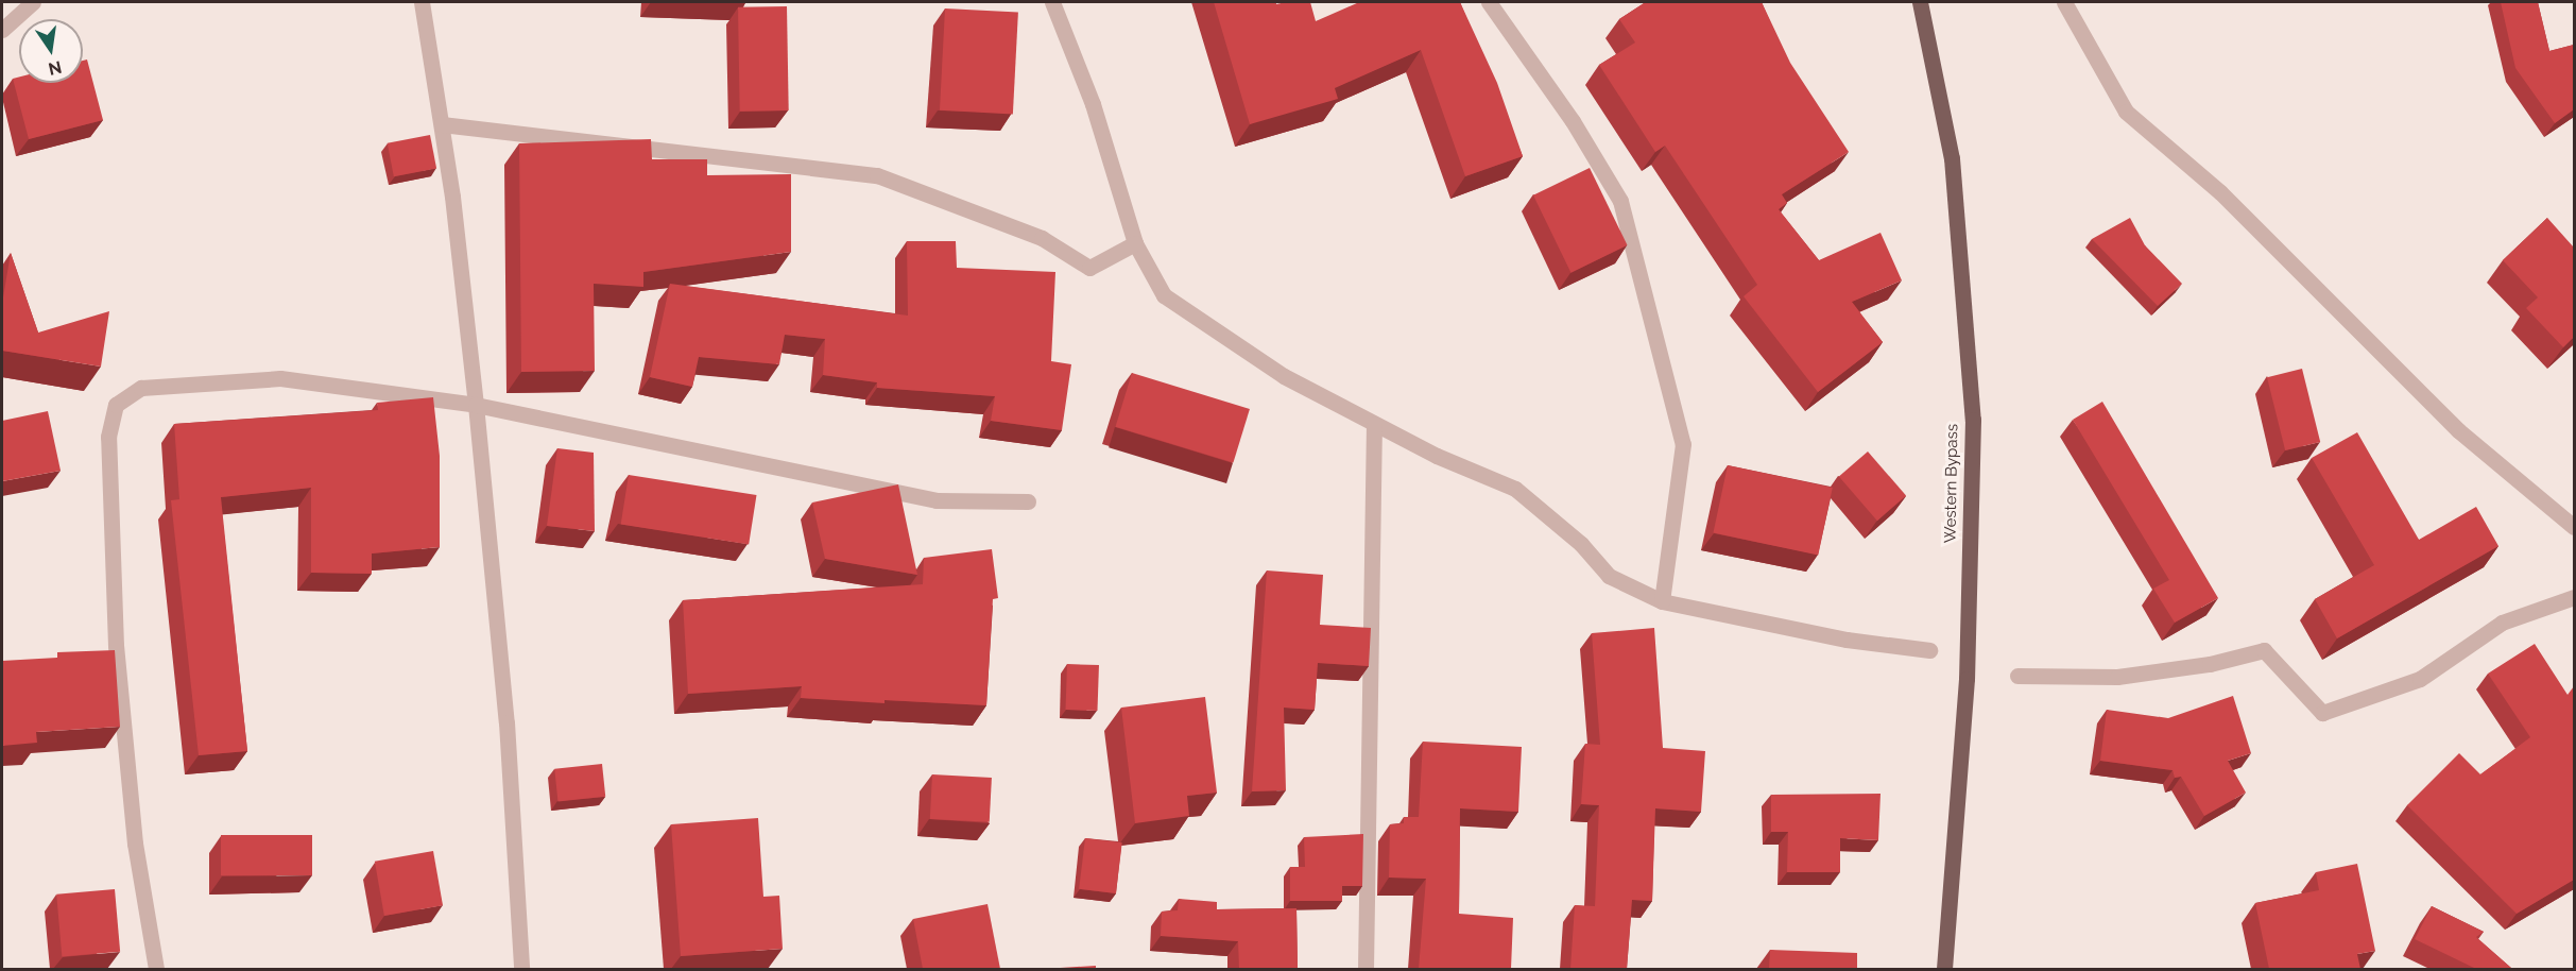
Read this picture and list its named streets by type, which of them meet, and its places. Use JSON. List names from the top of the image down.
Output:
{
  "streets": {
    "main road": ["Western Bypass"]
  },
  "north": "bottom"
}
